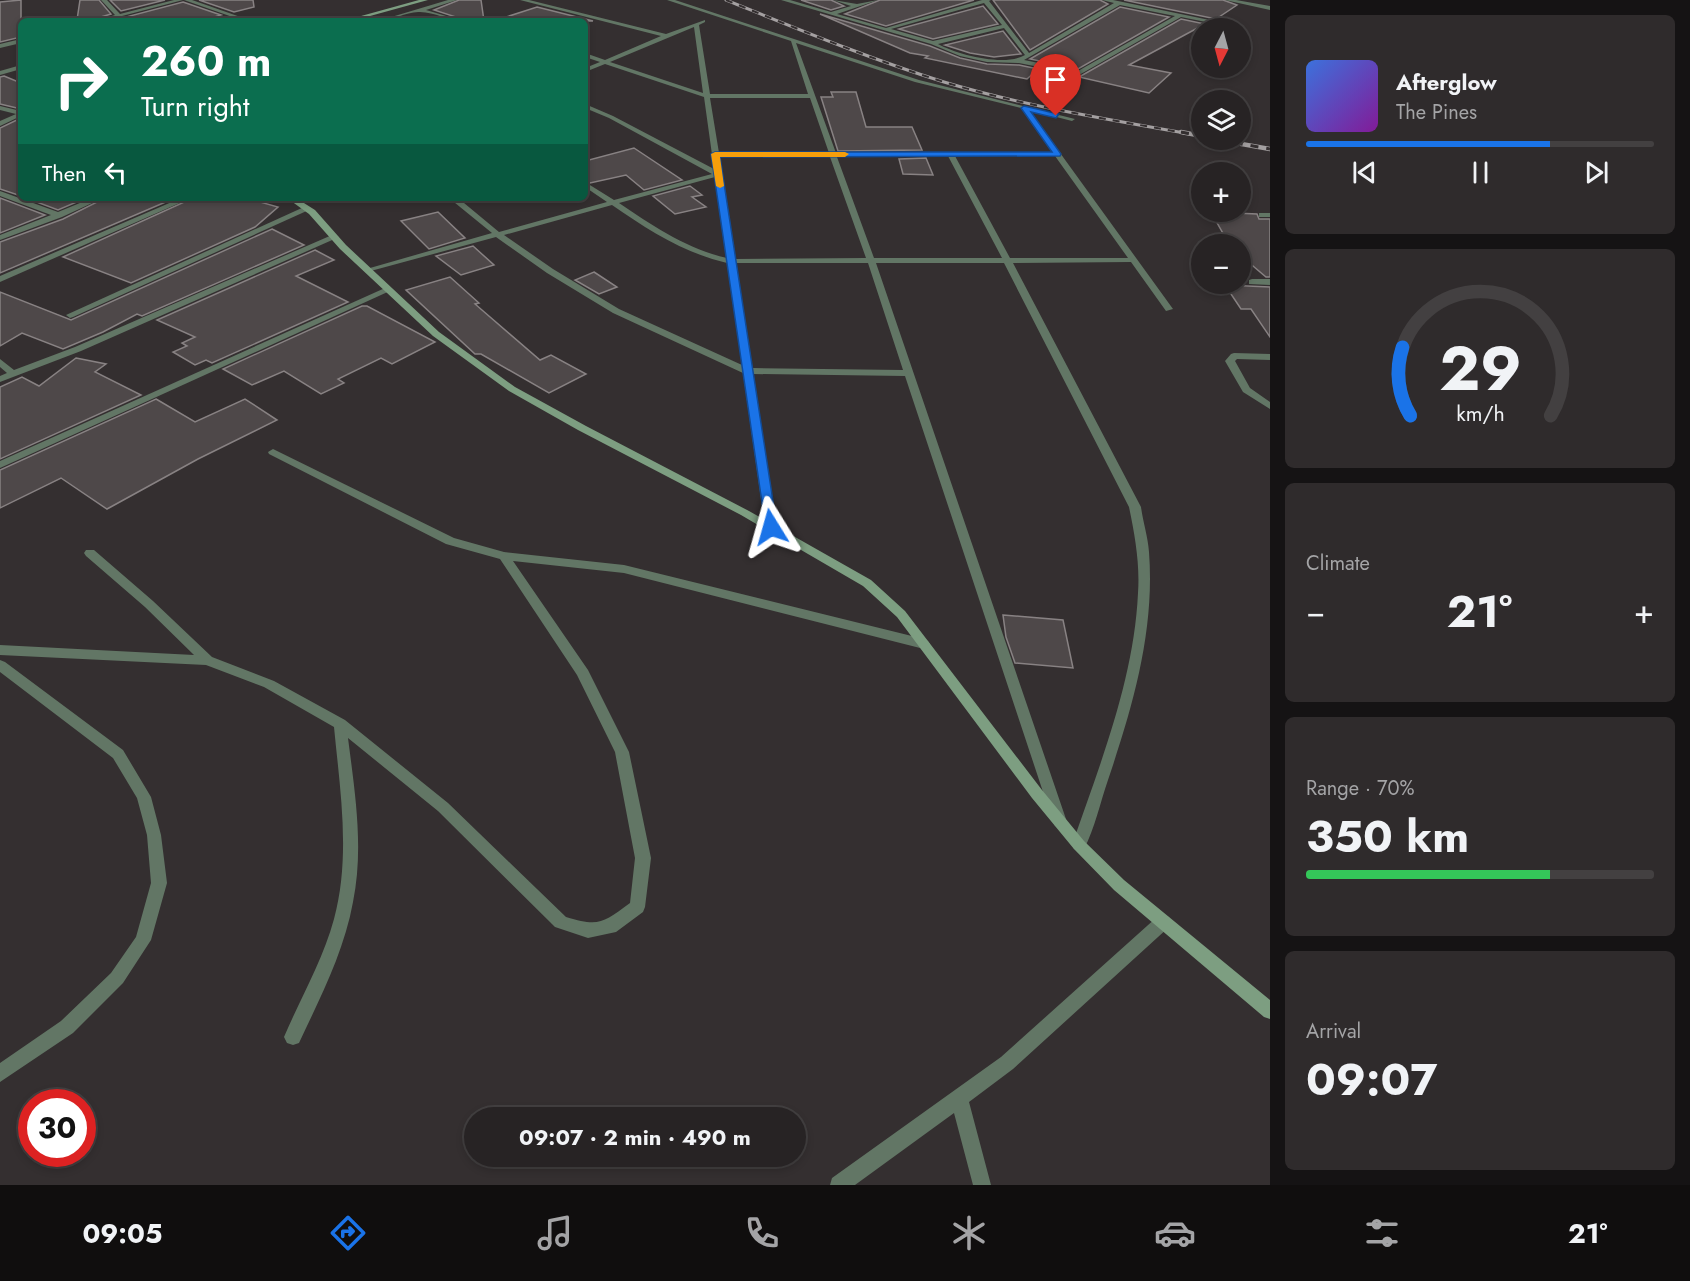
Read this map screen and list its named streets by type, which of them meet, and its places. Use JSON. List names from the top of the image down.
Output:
{
  "north": "bottom",
  "page": {
    "map_buttons": ["+", "−"],
    "turn": ["260 m", "Turn right"],
    "song": ["Afterglow", "The Pines"],
    "then": "Then",
    "tile": [
      "Climate",
      ["Range · 70%", "350 km"],
      ["Arrival", "09:07"]
    ],
    "heat": ["−", "21°", "+"],
    "limit": "30",
    "trip": "09:07 · 2 min · 490 m",
    "tabs": ["09:05", "21°"],
    "gauge": ["29", "km/h"]
  }
}
